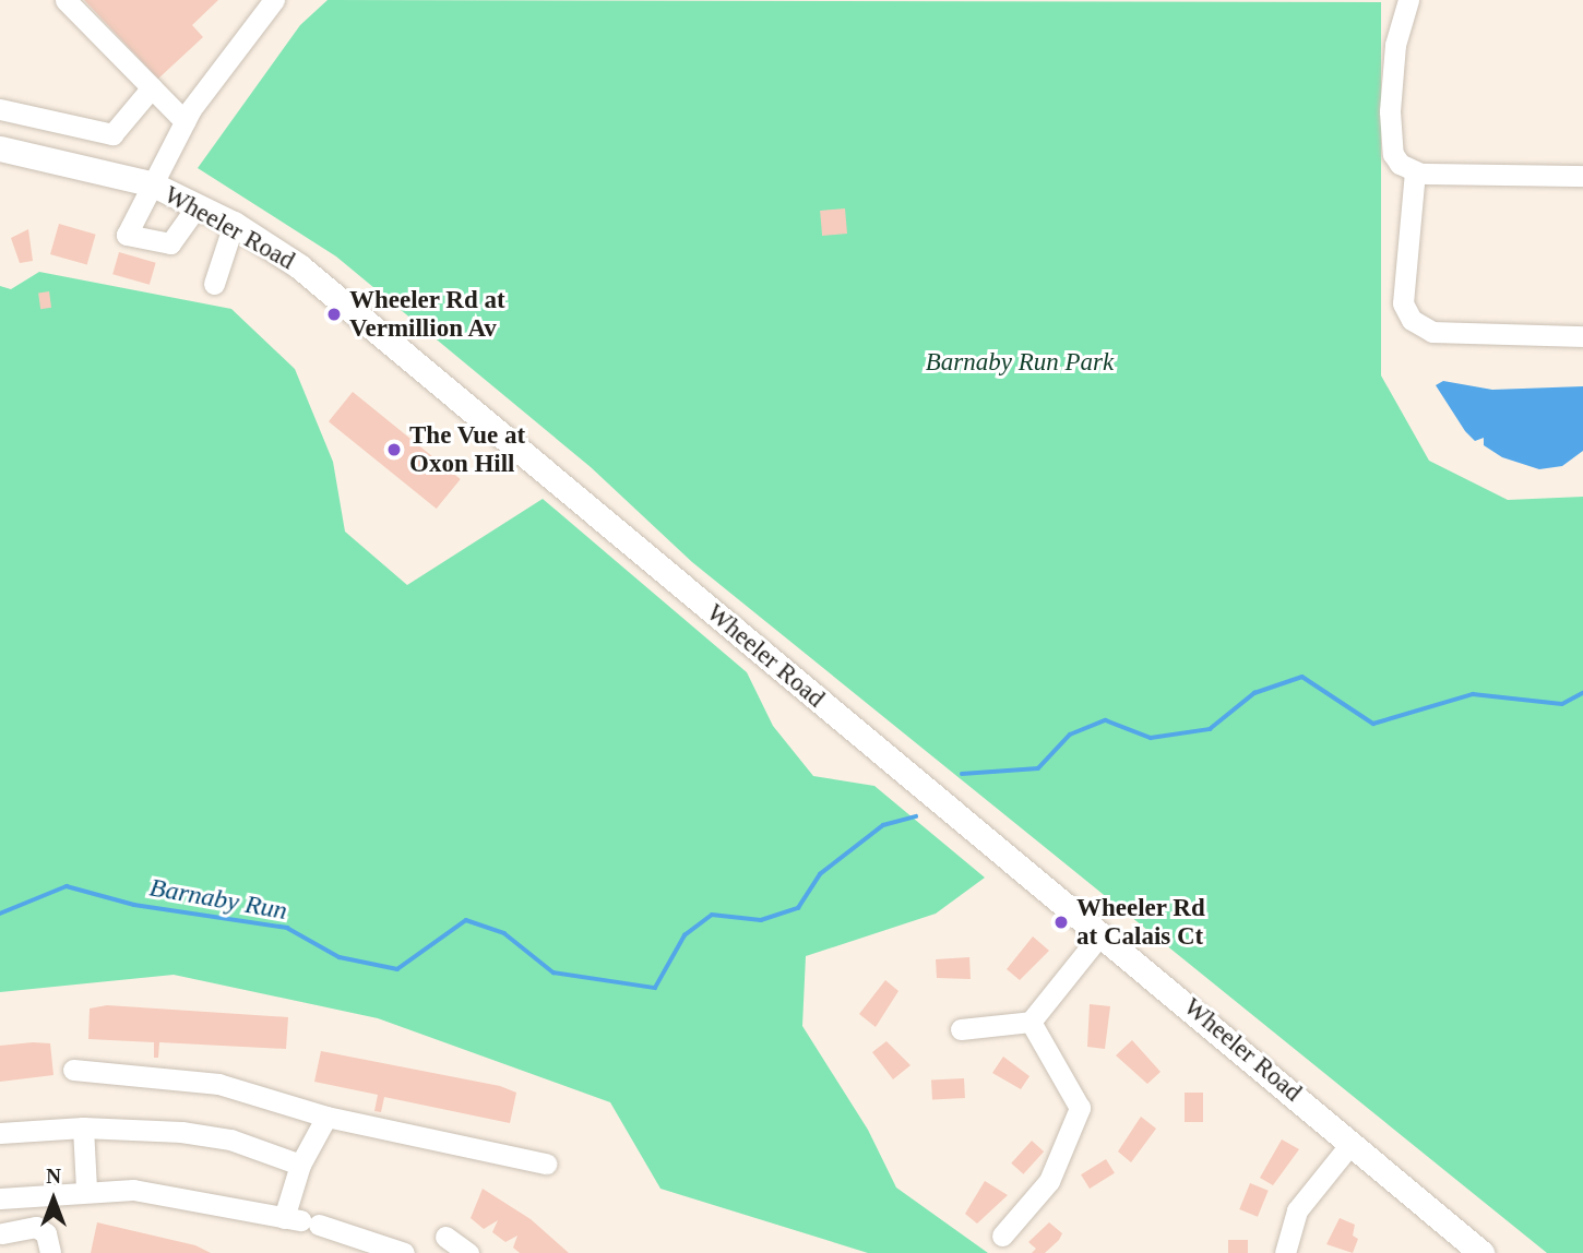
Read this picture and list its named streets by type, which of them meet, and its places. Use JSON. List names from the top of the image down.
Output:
{
  "streets": {
    "main road": ["Wheeler Road"]
  },
  "water": ["Barnaby Run"],
  "parks": ["Barnaby Run Park"],
  "places": ["Wheeler Rd at Vermillion Av", "The Vue at Oxon Hill", "Wheeler Rd at Calais Ct"],
  "north": "top"
}
